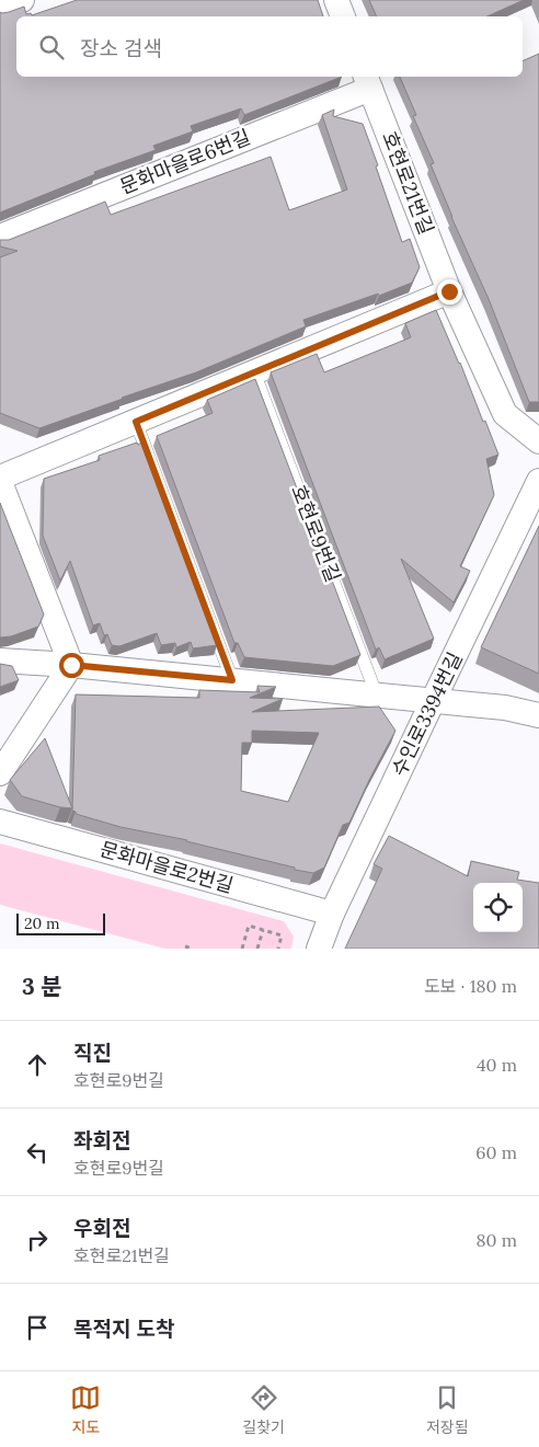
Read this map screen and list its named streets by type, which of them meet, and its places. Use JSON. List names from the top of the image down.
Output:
{
  "streets": {
    "street": [
      "문화마을로6번길",
      "호현로21번길",
      "수인로3394번길",
      "문화마을로2번길"
    ],
    "lane": ["호현로9번길"]
  },
  "crossings": [
    ["문화마을로6번길", "호현로21번길"],
    ["수인로3394번길", "문화마을로2번길"]
  ],
  "scale_bar": "20 m",
  "page": {
    "search": "장소 검색",
    "scale": "20 m",
    "heading": ["3 분", "도보 · 180 m"],
    "list": [
      ["직진", "호현로9번길", "40 m"],
      ["좌회전", "호현로9번길", "60 m"],
      ["우회전", "호현로21번길", "80 m"],
      "목적지 도착"
    ],
    "nav": ["지도", "길찾기", "저장됨"]
  }
}
